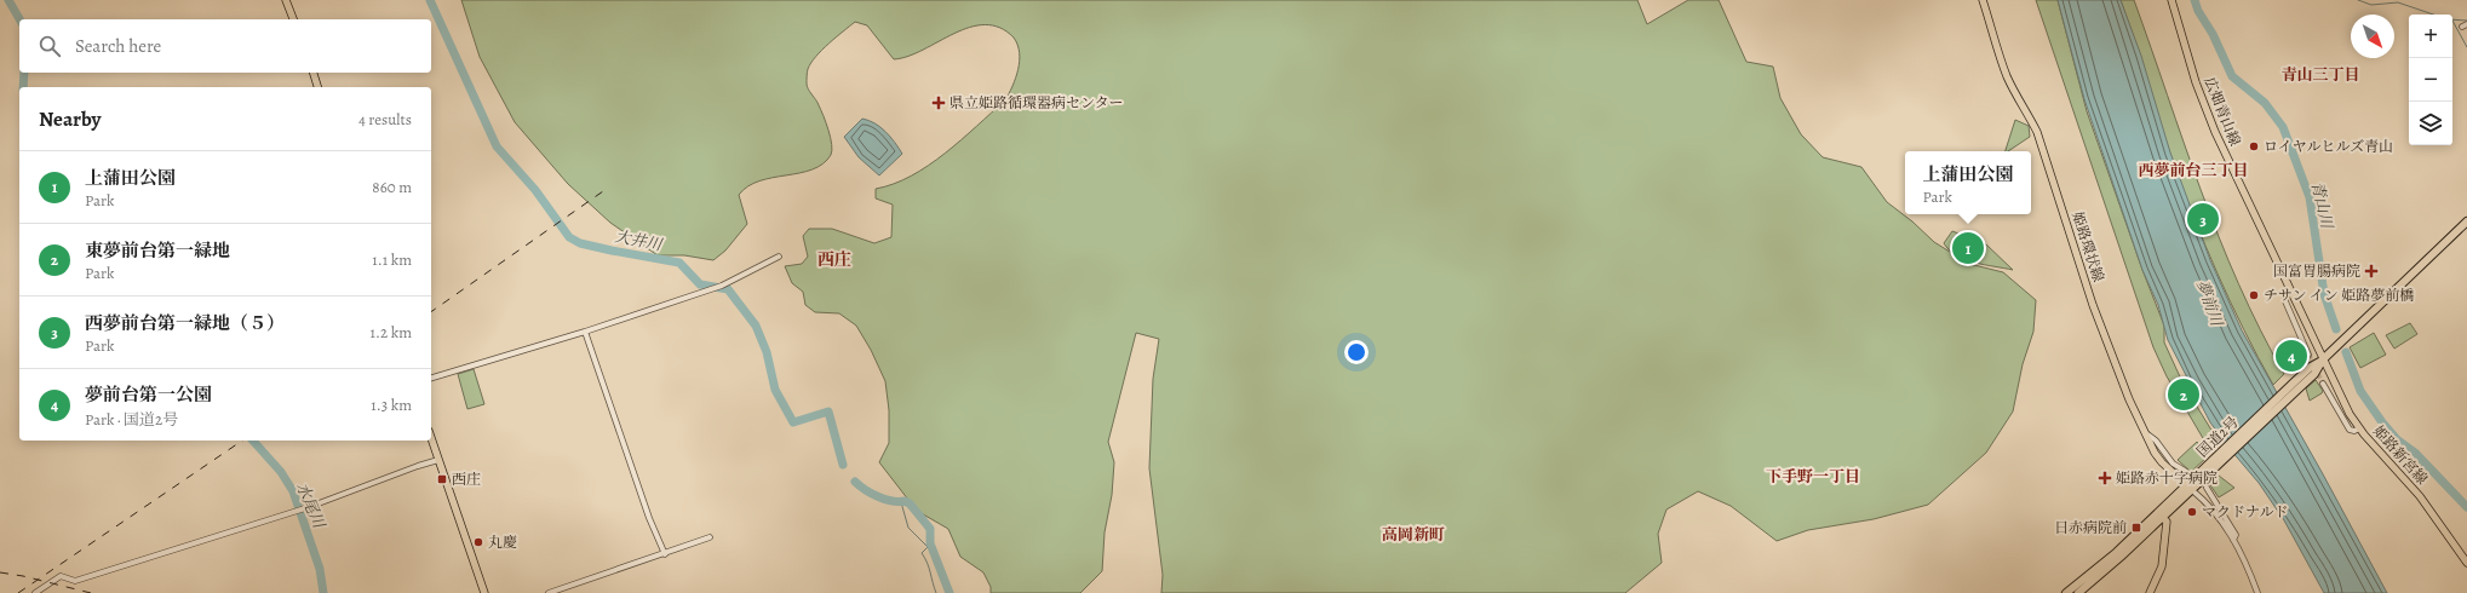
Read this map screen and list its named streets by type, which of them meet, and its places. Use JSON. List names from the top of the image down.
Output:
{
  "streets": {
    "highway": ["国道2号"],
    "main road": ["広畑青山線", "姫路環状線", "姫路新宮線"]
  },
  "crossings": [
    ["広畑青山線", "国道2号"],
    ["広畑青山線", "姫路新宮線"],
    ["姫路環状線", "国道2号"],
    ["国道2号", "姫路新宮線"]
  ],
  "districts": [
    "青山三丁目",
    "西夢前台三丁目",
    "西庄",
    "下手野一丁目",
    "高岡新町"
  ],
  "water": [
    "青山川",
    "大井川",
    "夢前川",
    "水尾川"
  ],
  "places": {
    "health": ["県立姫路循環器病センター", "国富胃腸病院", "姫路赤十字病院"],
    "other": [
      "ロイヤルヒルズ青山",
      "チサン イン 姫路夢前橋",
      "マクドナルド",
      "丸慶"
    ],
    "transit": ["西庄", "日赤病院前"]
  },
  "north": "bottom right",
  "page": {
    "map_buttons": ["+", "−"],
    "search": "Search here",
    "heading": ["Nearby", "4 results"],
    "list": [
      {
        "mark": "1",
        "name": "上蒲田公園",
        "note": "Park",
        "value": "860 m"
      },
      {
        "mark": "2",
        "name": "東夢前台第一緑地",
        "note": "Park",
        "value": "1.1 km"
      },
      {
        "mark": "3",
        "name": "西夢前台第一緑地（５）",
        "note": "Park",
        "value": "1.2 km"
      },
      {
        "mark": "4",
        "name": "夢前台第一公園",
        "note": "Park · 国道2号",
        "value": "1.3 km"
      }
    ],
    "popup": ["上蒲田公園", "Park"],
    "pins": [
      "3",
      "1",
      "4",
      "2"
    ]
  }
}
